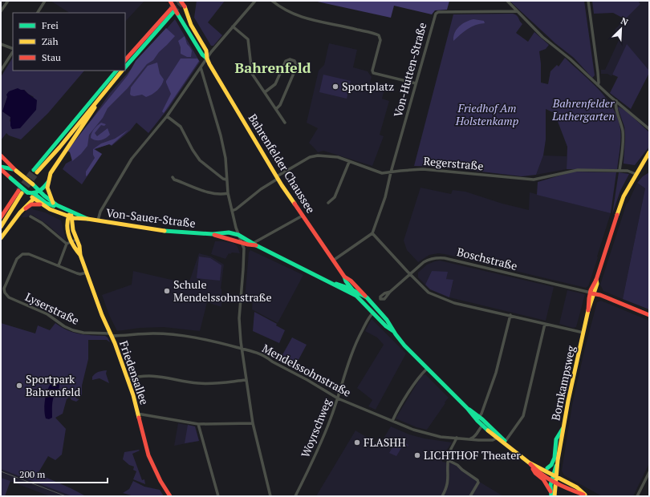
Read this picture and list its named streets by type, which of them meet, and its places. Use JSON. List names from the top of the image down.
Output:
{
  "streets": {
    "main road": [
      "Bahrenfelder Chaussee",
      "Von-Sauer-Straße",
      "Friedensallee",
      "Bornkampsweg"
    ],
    "street": [
      "Von-Hutten-Straße",
      "Regerstraße",
      "Boschstraße",
      "Lyserstraße",
      "Mendelssohnstraße",
      "Woyrschweg"
    ]
  },
  "crossings": [
    ["Von-Hutten-Straße", "Regerstraße"],
    ["Bahrenfelder Chaussee", "Regerstraße"],
    ["Bahrenfelder Chaussee", "Von-Sauer-Straße"],
    ["Bahrenfelder Chaussee", "Mendelssohnstraße"],
    ["Bahrenfelder Chaussee", "Bornkampsweg"],
    ["Bahrenfelder Chaussee", "Woyrschweg"],
    ["Regerstraße", "Bornkampsweg"],
    ["Von-Sauer-Straße", "Friedensallee"],
    ["Boschstraße", "Bornkampsweg"],
    ["Lyserstraße", "Mendelssohnstraße"],
    ["Lyserstraße", "Friedensallee"],
    ["Mendelssohnstraße", "Friedensallee"],
    ["Mendelssohnstraße", "Woyrschweg"]
  ],
  "districts": ["Bahrenfeld"],
  "parks": ["Bahrenfelder Luthergarten", "Friedhof Am Holstenkamp"],
  "places": [
    "Sportplatz",
    "Schule Mendelssohnstraße",
    "Sportpark Bahrenfeld",
    "FLASHH",
    "LICHTHOF Theater"
  ],
  "legend": ["Frei", "Zäh", "Stau"],
  "scale_bar": "200 m",
  "north": "top right"
}
